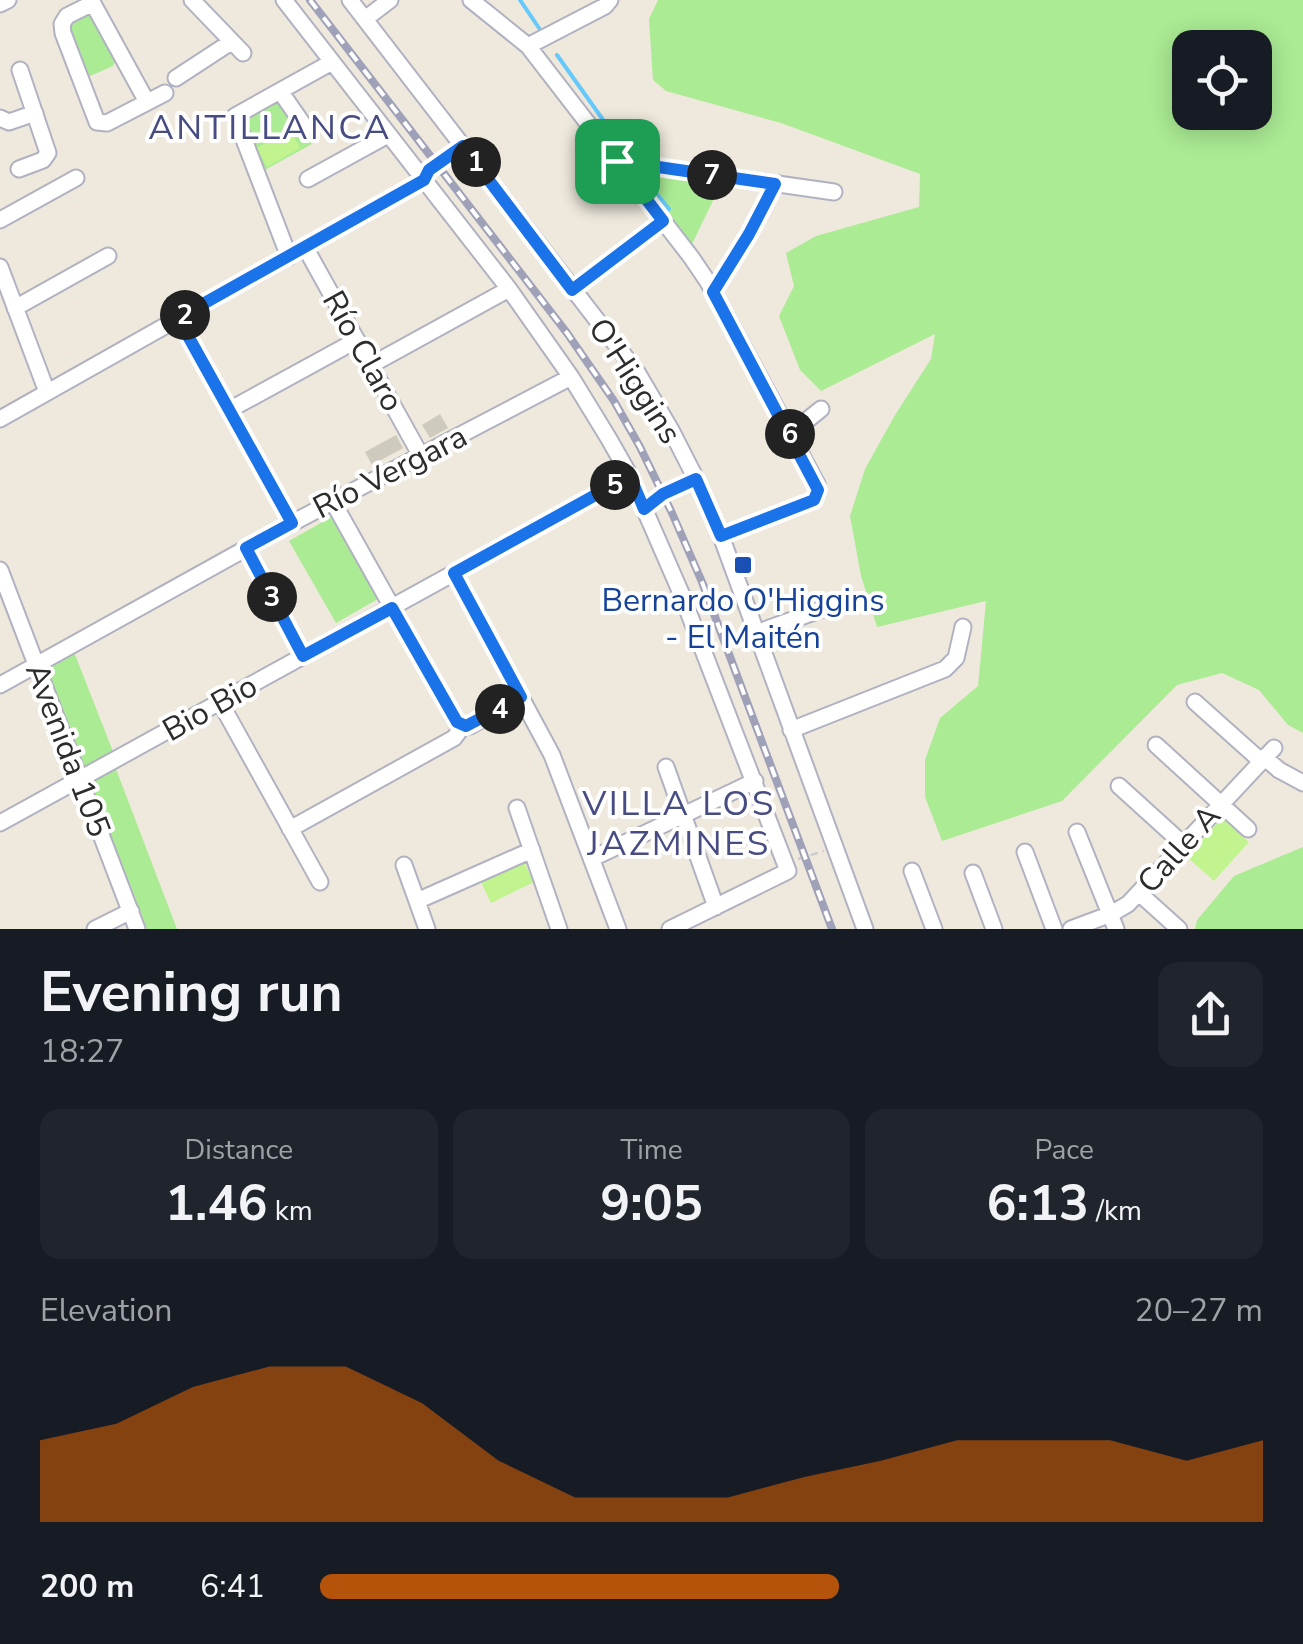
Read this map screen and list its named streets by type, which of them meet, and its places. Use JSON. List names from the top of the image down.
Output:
{
  "streets": {
    "street": [
      "Río Claro",
      "O'Higgins",
      "Río Vergara",
      "Bio Bio",
      "Avenida 105",
      "Calle A"
    ]
  },
  "crossings": [
    ["Río Claro", "Río Vergara"],
    ["Río Vergara", "Avenida 105"],
    ["Bio Bio", "Avenida 105"]
  ],
  "districts": ["ANTILLANCA", "VILLA LOS JAZMINES"],
  "places": {
    "transit": ["Bernardo O'Higgins - El Maitén"]
  },
  "page": {
    "pins": [
      "1",
      "7",
      "2",
      "6",
      "5",
      "3",
      "4"
    ],
    "heading": ["Evening run", "18:27"],
    "stats": [
      ["Distance", "1.46 km"],
      ["Time", "9:05"],
      ["Pace", "6:13 /km"]
    ],
    "chart": ["Elevation", "20–27 m"],
    "list": [
      {
        "name": "200 m",
        "note": "6:41"
      }
    ]
  }
}
